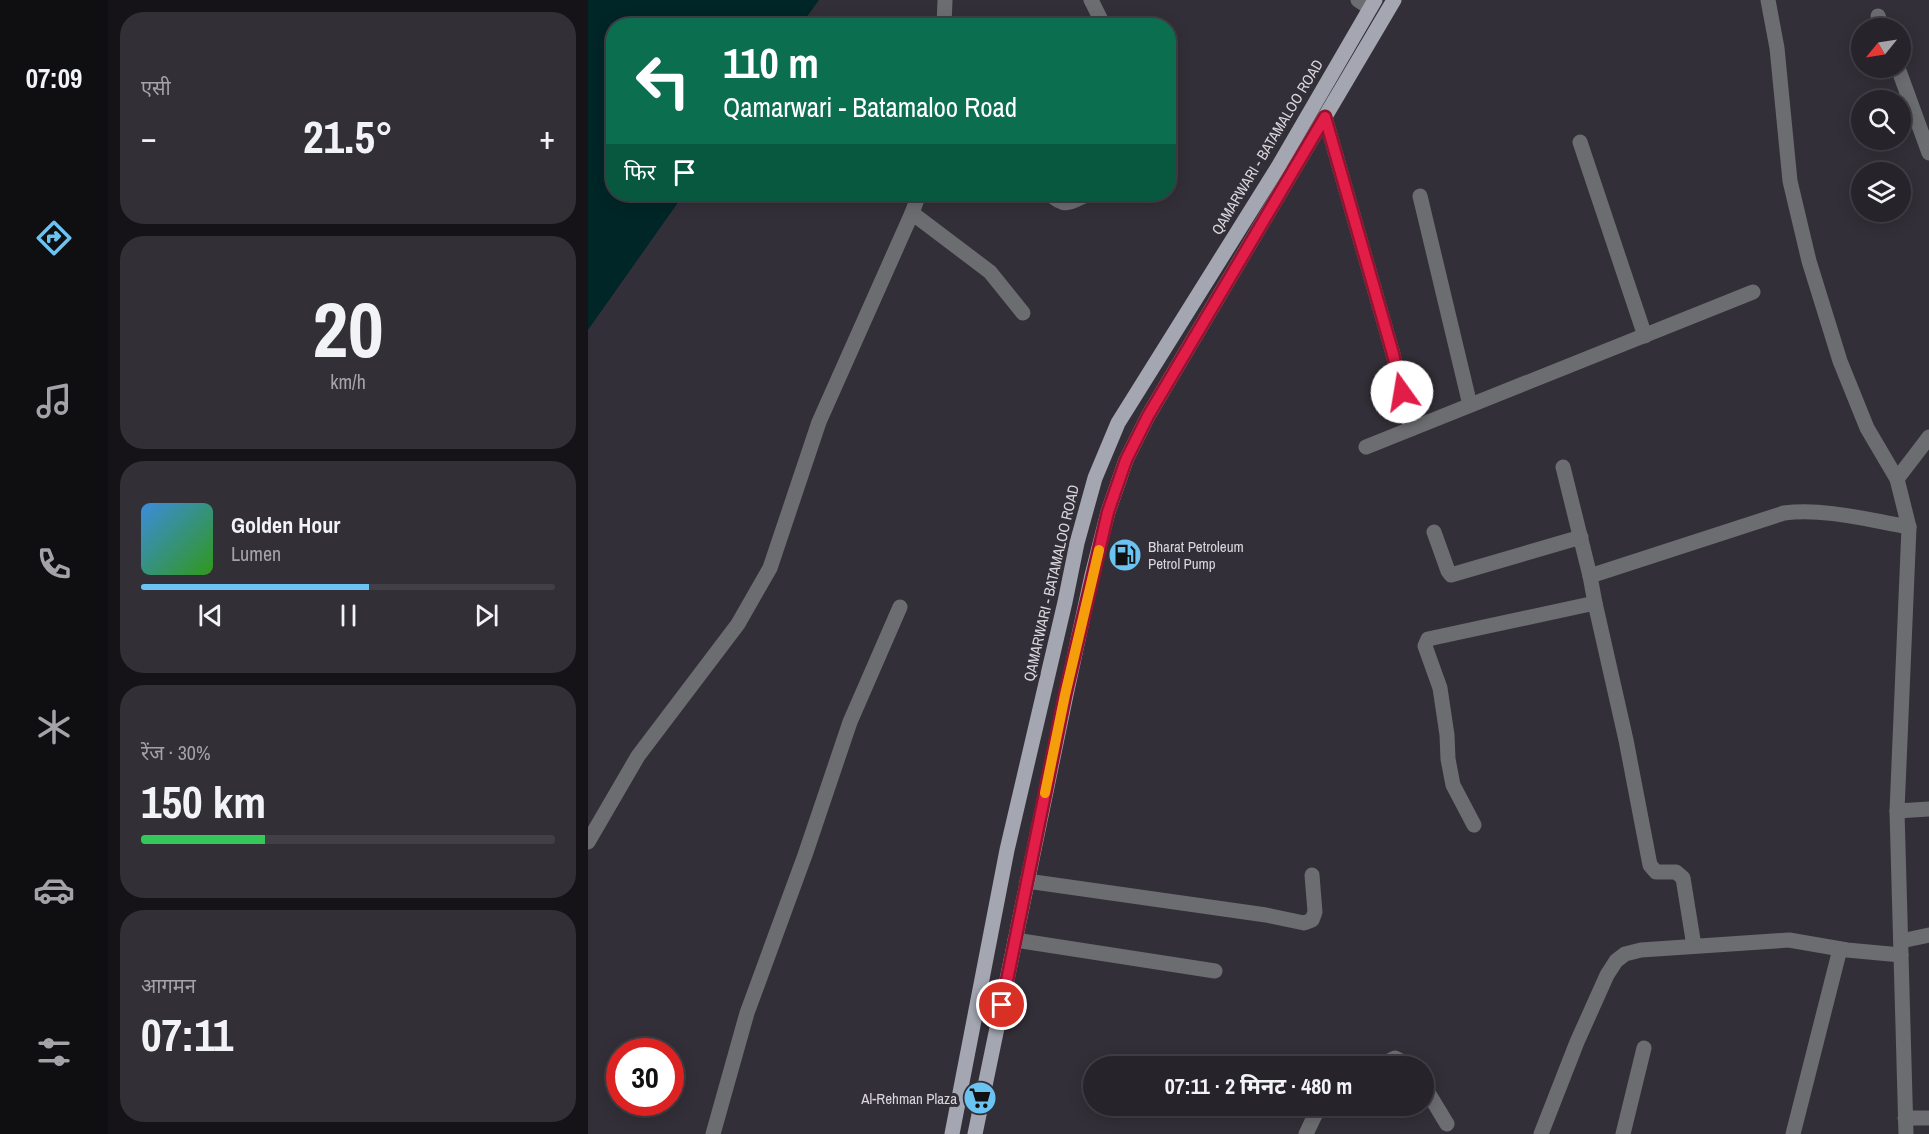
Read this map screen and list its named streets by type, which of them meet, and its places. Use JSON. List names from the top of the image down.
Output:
{
  "streets": {
    "main road": ["QAMARWARI - BATAMALOO ROAD"]
  },
  "places": {
    "fuel station": ["Bharat Petroleum Petrol Pump"],
    "supermarket": ["Al-Rehman Plaza"]
  },
  "north": "bottom left",
  "page": {
    "tabs": "07:09",
    "tile": [
      "एसी",
      ["20", "km/h"],
      ["रेंज · 30%", "150 km"],
      ["आगमन", "07:11"]
    ],
    "turn": ["110 m", "Qamarwari - Batamaloo Road"],
    "heat": ["−", "21.5°", "+"],
    "then": "फिर",
    "song": ["Golden Hour", "Lumen"],
    "limit": "30",
    "trip": "07:11 · 2 मिनट · 480 m"
  }
}
